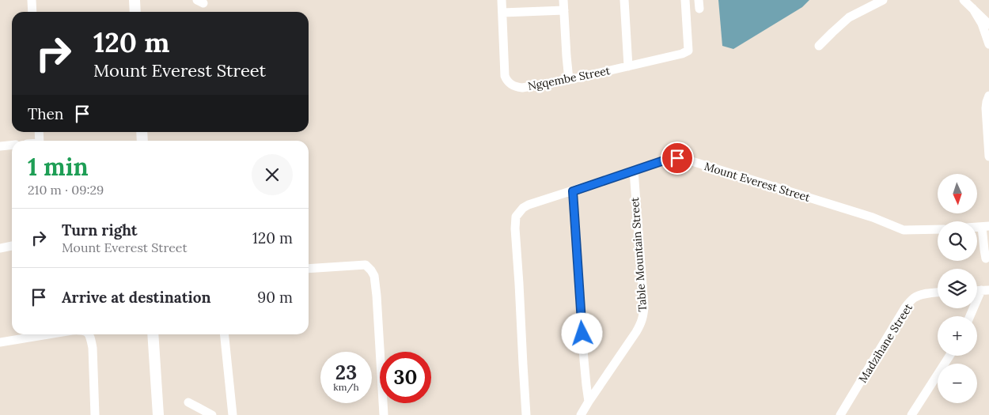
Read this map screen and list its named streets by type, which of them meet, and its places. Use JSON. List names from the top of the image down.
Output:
{
  "streets": {
    "street": [
      "Ngqembe Street",
      "Mount Everest Street",
      "Table Mountain Street",
      "Madzihane Street"
    ]
  },
  "crossings": [
    ["Mount Everest Street", "Table Mountain Street"]
  ],
  "north": "bottom",
  "page": {
    "turn": ["120 m", "Mount Everest Street"],
    "then": "Then",
    "heading": ["1 min", "210 m · 09:29"],
    "map_buttons": ["+", "−"],
    "list": [
      {
        "name": "Turn right",
        "note": "Mount Everest Street",
        "value": "120 m"
      },
      {
        "name": "Arrive at destination",
        "value": "90 m"
      }
    ],
    "speed": "23 km/h",
    "limit": "30"
  }
}
